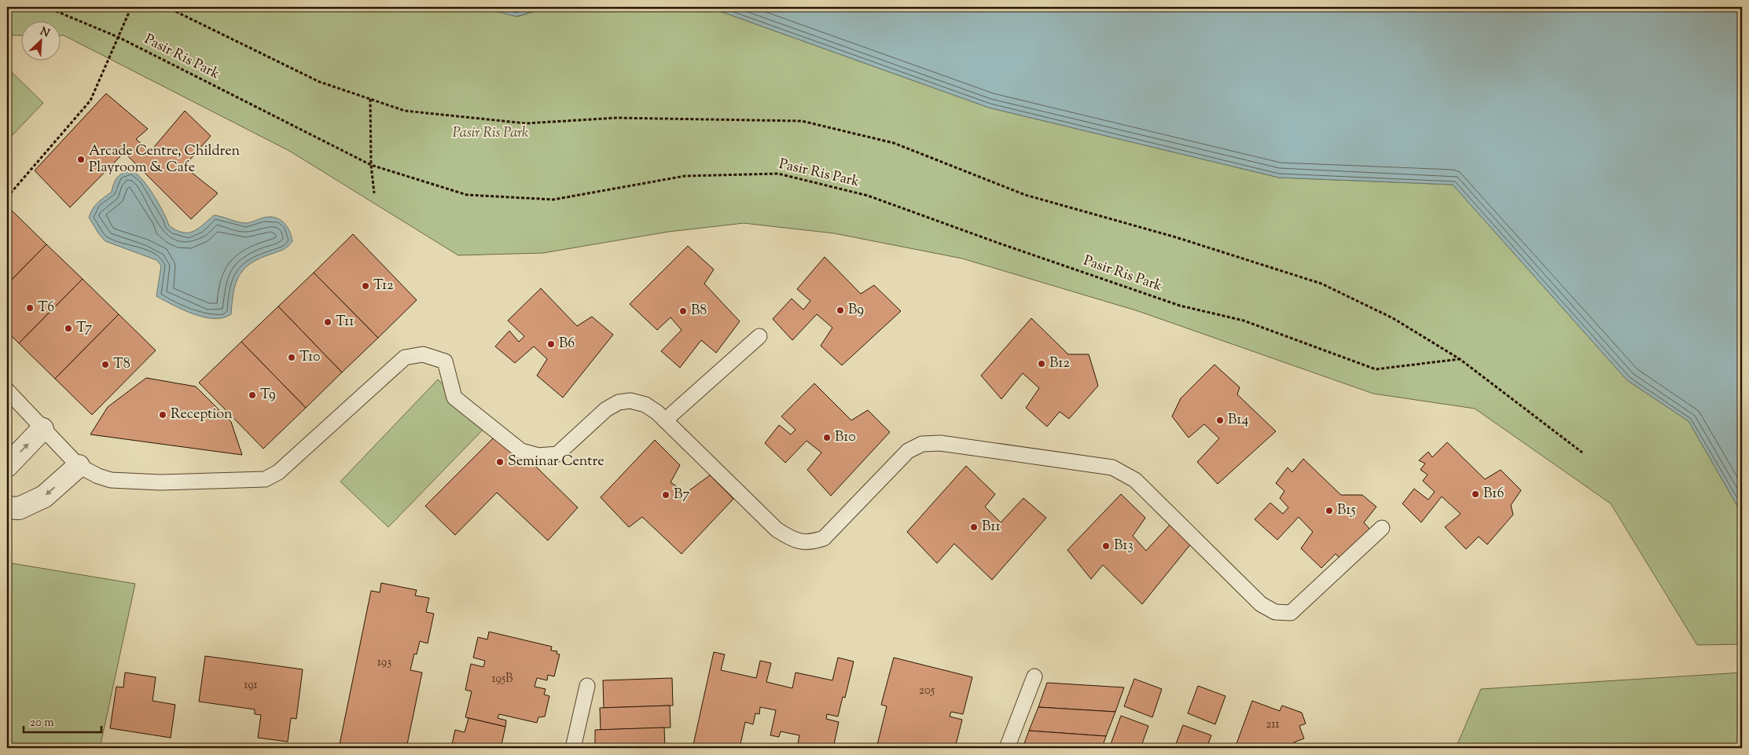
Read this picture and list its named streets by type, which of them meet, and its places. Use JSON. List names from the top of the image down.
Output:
{
  "streets": {
    "path": ["Pasir Ris Park"]
  },
  "parks": ["Pasir Ris Park"],
  "places": [
    "Arcade Centre, Children Playroom & Cafe",
    "T12",
    "T6",
    "B9",
    "B8",
    "T11",
    "T7",
    "B6",
    "T10",
    "B12",
    "T8",
    "T9",
    "Reception",
    "B14",
    "B10",
    "Seminar Centre",
    "B16",
    "B7",
    "B15",
    "B11",
    "B13"
  ],
  "house_numbers": [
    "193",
    "195B",
    "191",
    "205",
    "211"
  ],
  "scale_bar": "20 m",
  "north": "top right"
}
